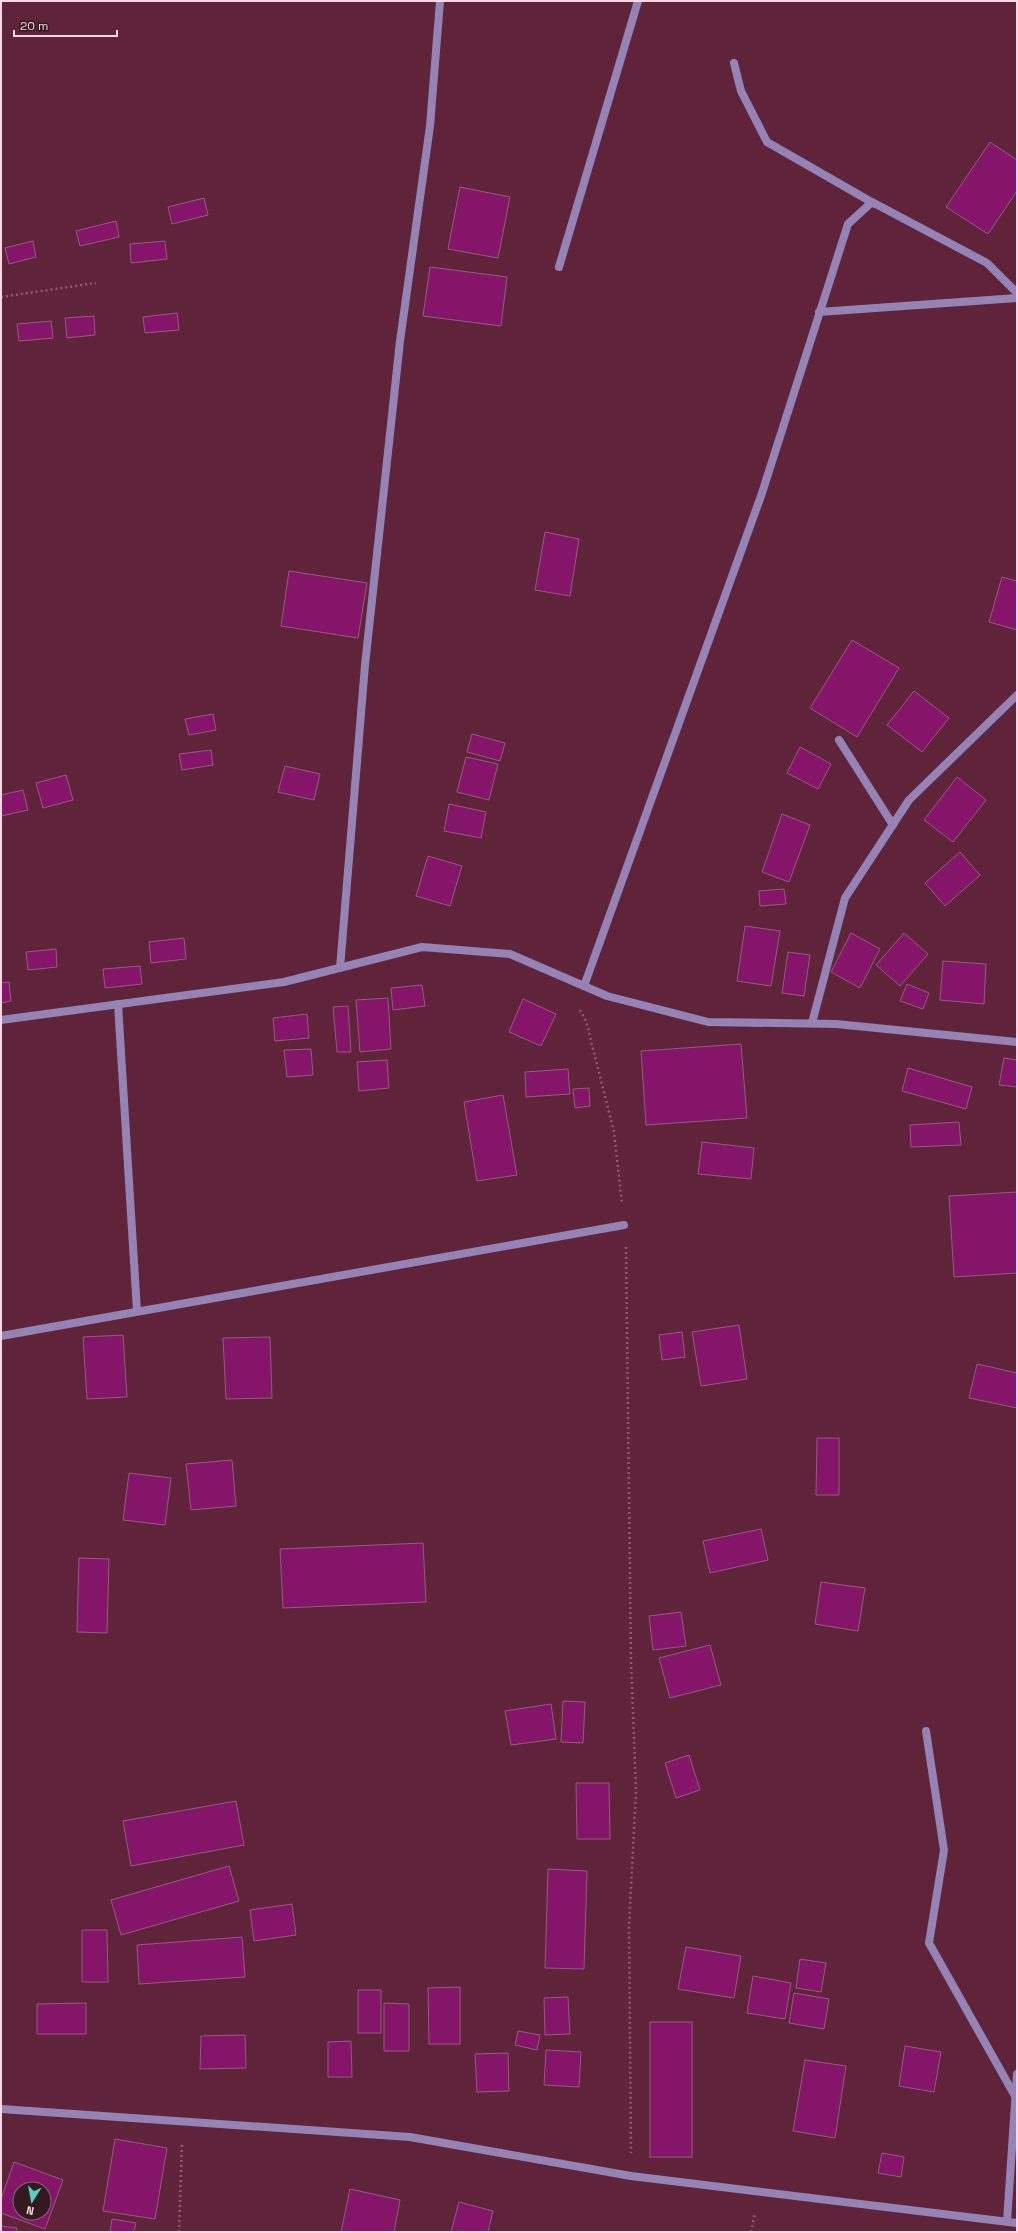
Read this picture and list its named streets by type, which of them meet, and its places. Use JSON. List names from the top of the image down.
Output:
{
  "scale_bar": "20 m",
  "north": "bottom"
}
